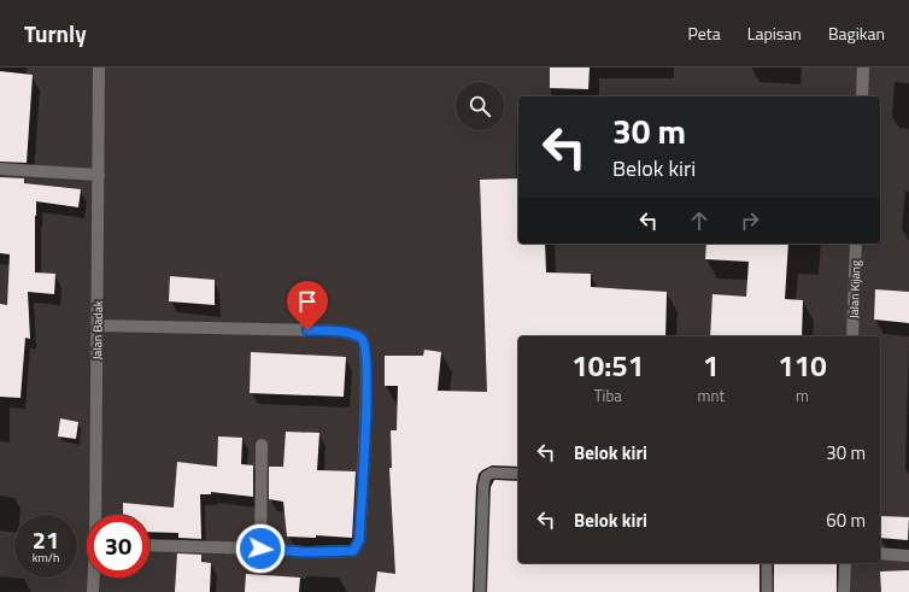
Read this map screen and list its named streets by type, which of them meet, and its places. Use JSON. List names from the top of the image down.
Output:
{
  "streets": {
    "street": ["Jalan Kijang", "Jalan Badak"]
  },
  "page": {
    "header": "Turnly",
    "nav": ["Peta", "Lapisan", "Bagikan"],
    "turn": ["30 m", "Belok kiri"],
    "eta": [
      "10:51",
      "Tiba",
      "1",
      "mnt",
      "110",
      "m"
    ],
    "list": [
      {
        "name": "Belok kiri",
        "value": "30 m"
      },
      {
        "name": "Belok kiri",
        "value": "60 m"
      }
    ],
    "speed": "21 km/h",
    "limit": "30"
  }
}
